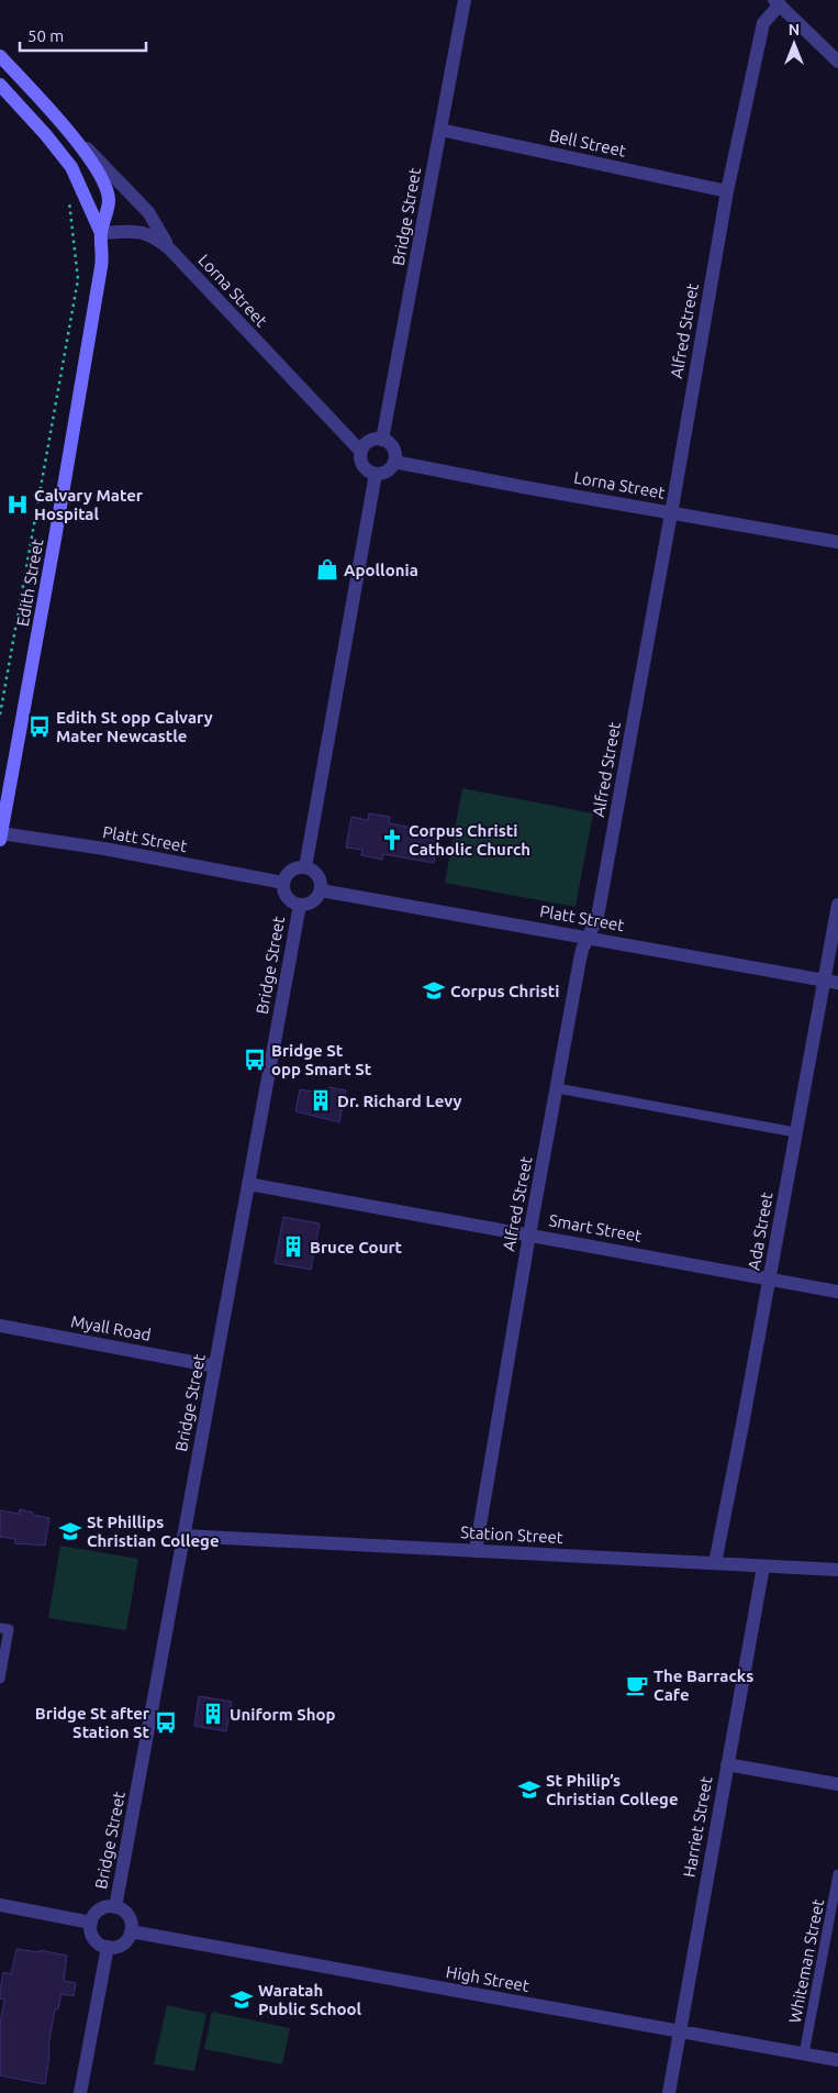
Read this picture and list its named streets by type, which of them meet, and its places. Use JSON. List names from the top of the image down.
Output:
{
  "streets": {
    "main road": ["Lorna Street", "Edith Street"],
    "street": [
      "Bell Street",
      "Bridge Street",
      "Alfred Street",
      "Platt Street",
      "Smart Street",
      "Ada Street",
      "Myall Road",
      "Station Street",
      "Harriet Street",
      "High Street"
    ],
    "lane": ["Whiteman Street"]
  },
  "crossings": [
    ["Bell Street", "Bridge Street"],
    ["Bell Street", "Alfred Street"],
    ["Bridge Street", "Lorna Street"],
    ["Bridge Street", "Platt Street"],
    ["Bridge Street", "Smart Street"],
    ["Bridge Street", "Myall Road"],
    ["Bridge Street", "Station Street"],
    ["Bridge Street", "High Street"],
    ["Lorna Street", "Alfred Street"],
    ["Lorna Street", "Edith Street"],
    ["Alfred Street", "Platt Street"],
    ["Alfred Street", "Smart Street"],
    ["Alfred Street", "Station Street"],
    ["Edith Street", "Platt Street"],
    ["Platt Street", "Ada Street"],
    ["Smart Street", "Ada Street"],
    ["Ada Street", "Station Street"],
    ["Station Street", "Harriet Street"],
    ["Harriet Street", "High Street"],
    ["Whiteman Street", "High Street"]
  ],
  "places": {
    "hospital": ["Calvary Mater Hospital"],
    "shop": ["Apollonia"],
    "bus stop": ["Edith St opp Calvary Mater Newcastle", "Bridge St opp Smart St", "Bridge St after Station St"],
    "church": ["Corpus Christi Catholic Church"],
    "school or university": [
      "Corpus Christi",
      "St Phillips Christian College",
      "St Philip’s Christian College",
      "Waratah Public School"
    ],
    "building": ["Dr. Richard Levy", "Bruce Court", "Uniform Shop"],
    "cafe": ["The Barracks Cafe"]
  },
  "scale_bar": "50 m",
  "north": "top"
}
